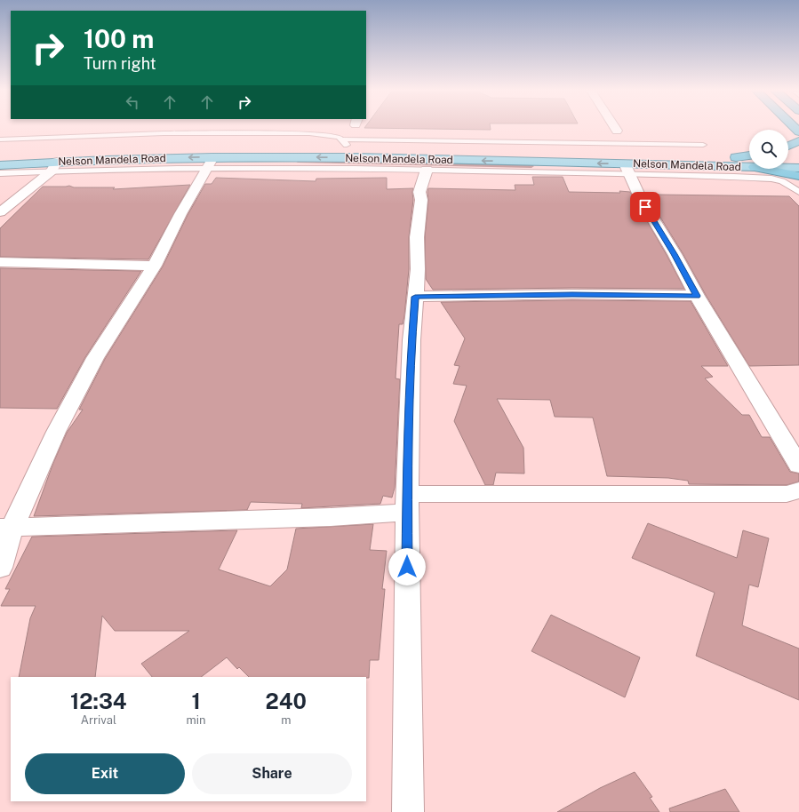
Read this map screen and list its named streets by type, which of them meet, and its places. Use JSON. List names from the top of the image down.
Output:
{
  "streets": {
    "main road": ["Nelson Mandela Road"]
  },
  "page": {
    "turn": ["100 m", "Turn right"],
    "eta": [
      "12:34",
      "Arrival",
      "1",
      "min",
      "240",
      "m"
    ],
    "buttons": ["Exit", "Share"]
  }
}
